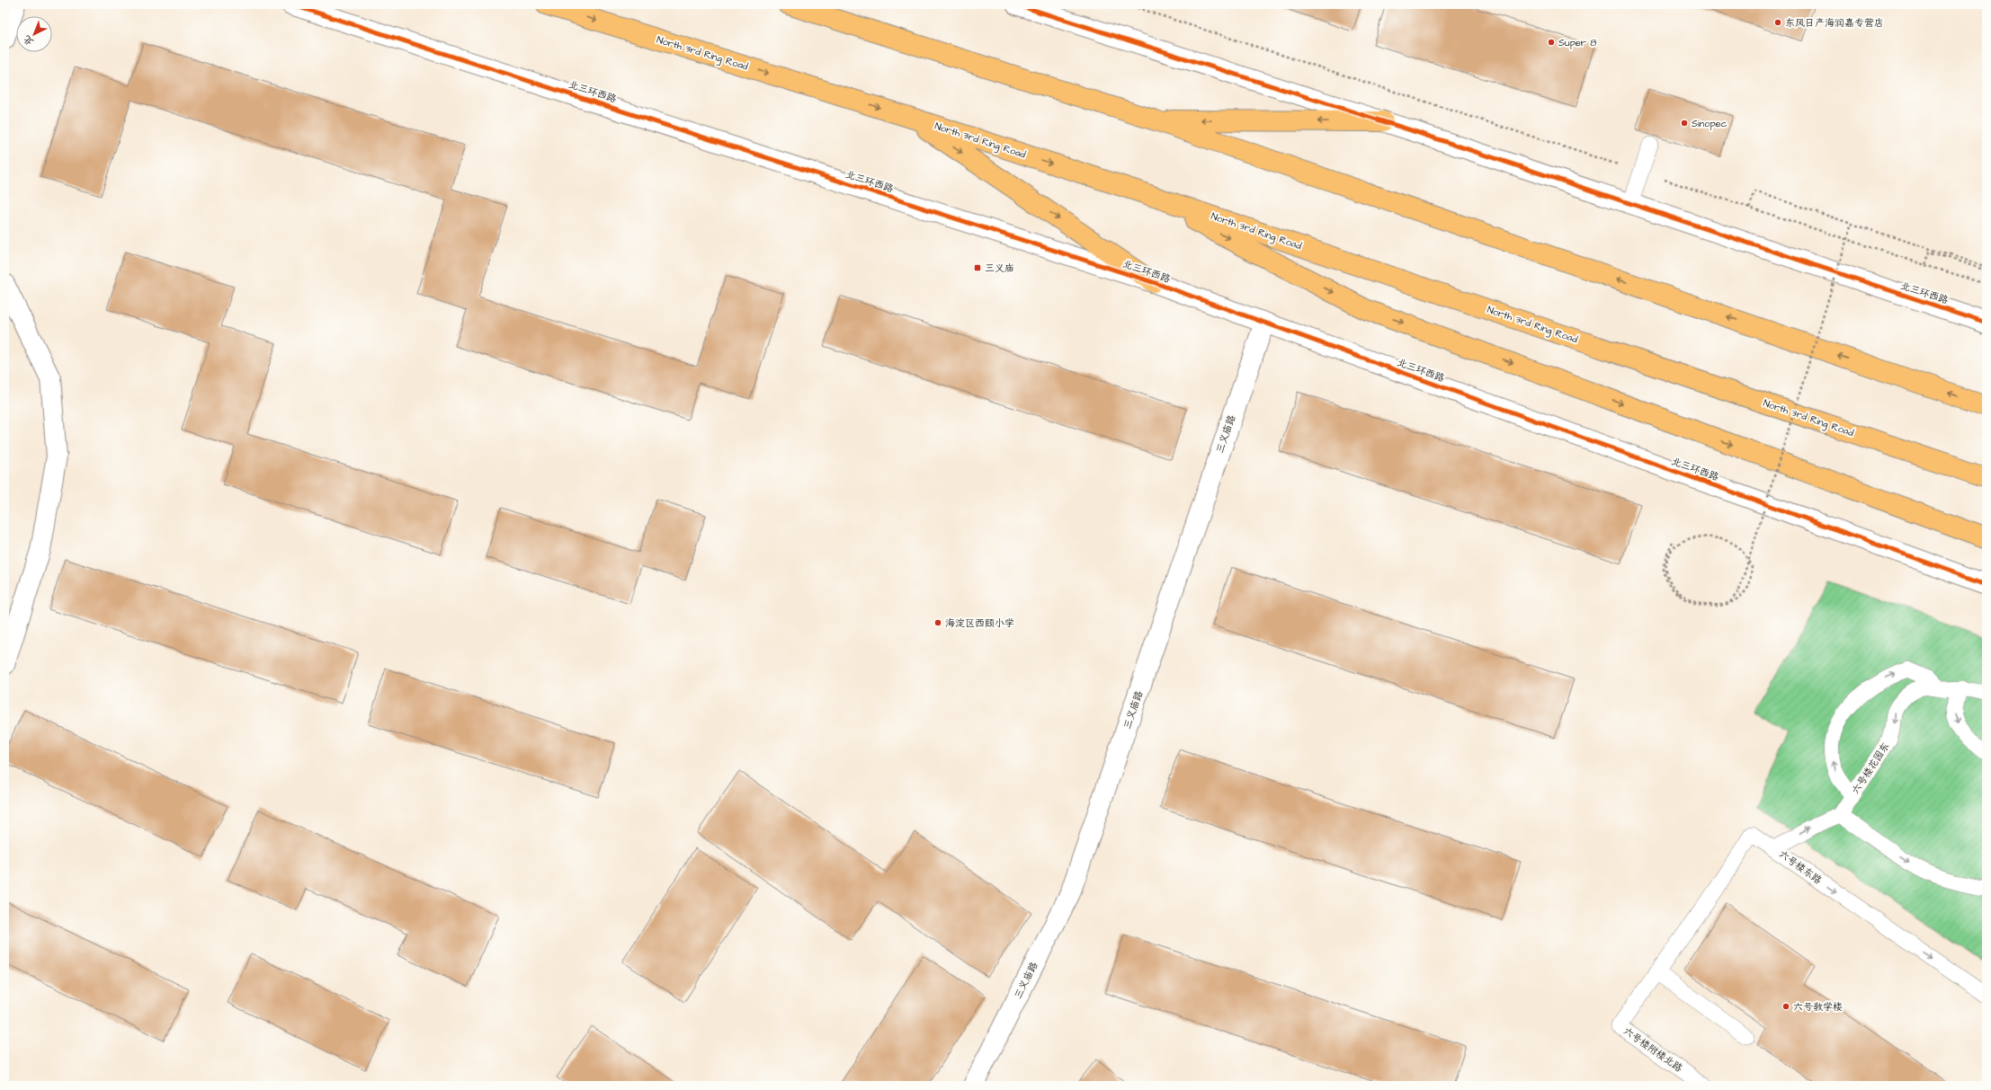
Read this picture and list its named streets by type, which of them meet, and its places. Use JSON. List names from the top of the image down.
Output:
{
  "streets": {
    "highway": ["North 3rd Ring Road"],
    "street": ["北三环西路", "三义庙路"],
    "lane": ["六号楼花园东", "六号楼东路", "六号楼附楼北路"]
  },
  "crossings": [
    ["北三环西路", "三义庙路"],
    ["六号楼东路", "六号楼附楼北路"]
  ],
  "one_way": ["六号楼花园东"],
  "places": {
    "other": [
      "东风日产海润嘉专营店",
      "Super 8",
      "Sinopec",
      "海淀区西颐小学",
      "六号教学楼"
    ],
    "transit": ["三义庙"]
  },
  "north": "bottom left"
}
